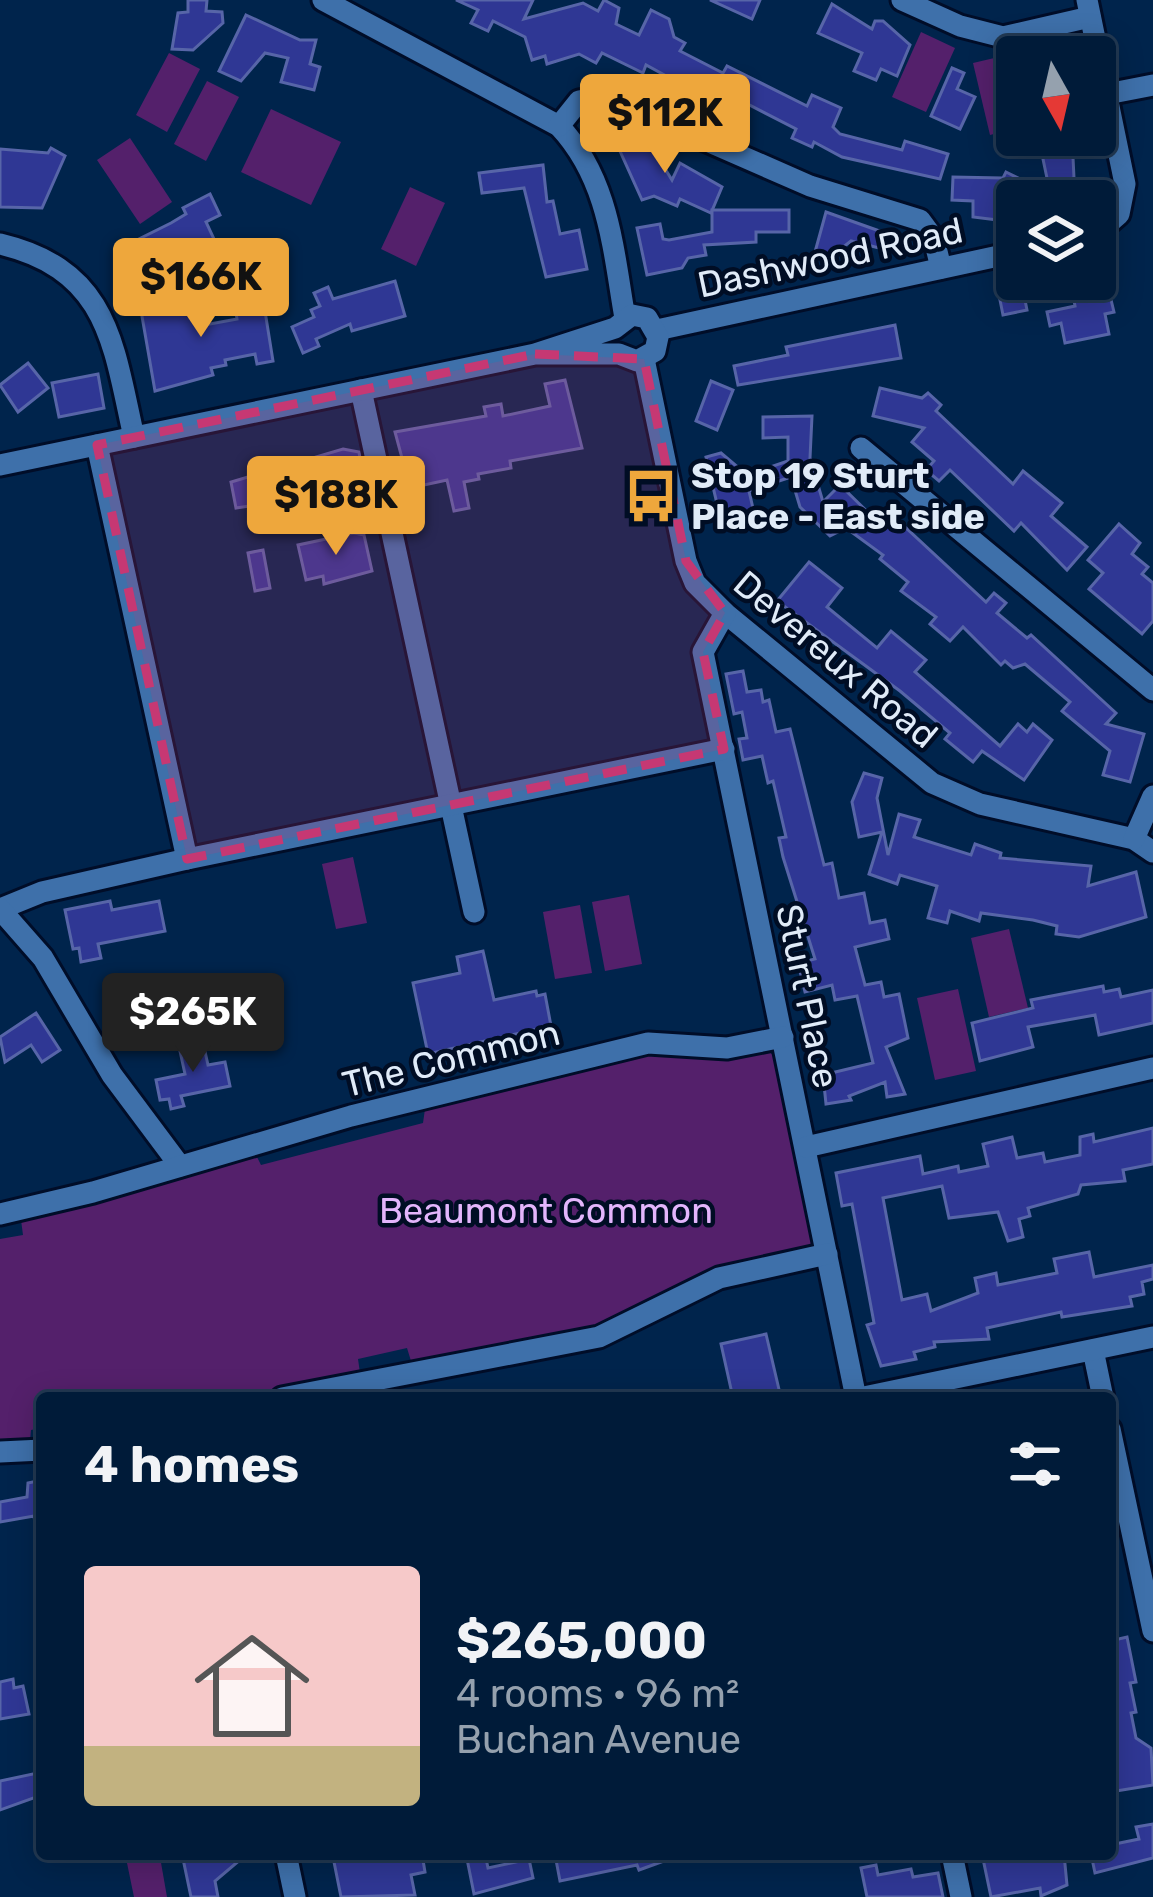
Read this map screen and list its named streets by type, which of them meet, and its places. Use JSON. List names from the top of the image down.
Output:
{
  "streets": {
    "street": [
      "Dashwood Road",
      "Devereux Road",
      "Sturt Place",
      "The Common"
    ]
  },
  "crossings": [
    ["Dashwood Road", "Devereux Road"],
    ["Devereux Road", "Sturt Place"],
    ["Sturt Place", "The Common"]
  ],
  "parks": ["Beaumont Common"],
  "places": {
    "bus stop": ["Stop 19 Sturt Place - East side"]
  },
  "north": "bottom",
  "page": {
    "price": [
      "$112K",
      "$166K",
      "$188K",
      "$265K"
    ],
    "heading": "4 homes",
    "list": [
      {
        "name": "$265,000",
        "note": "4 rooms · 96 m² · Buchan Avenue"
      }
    ]
  }
}
